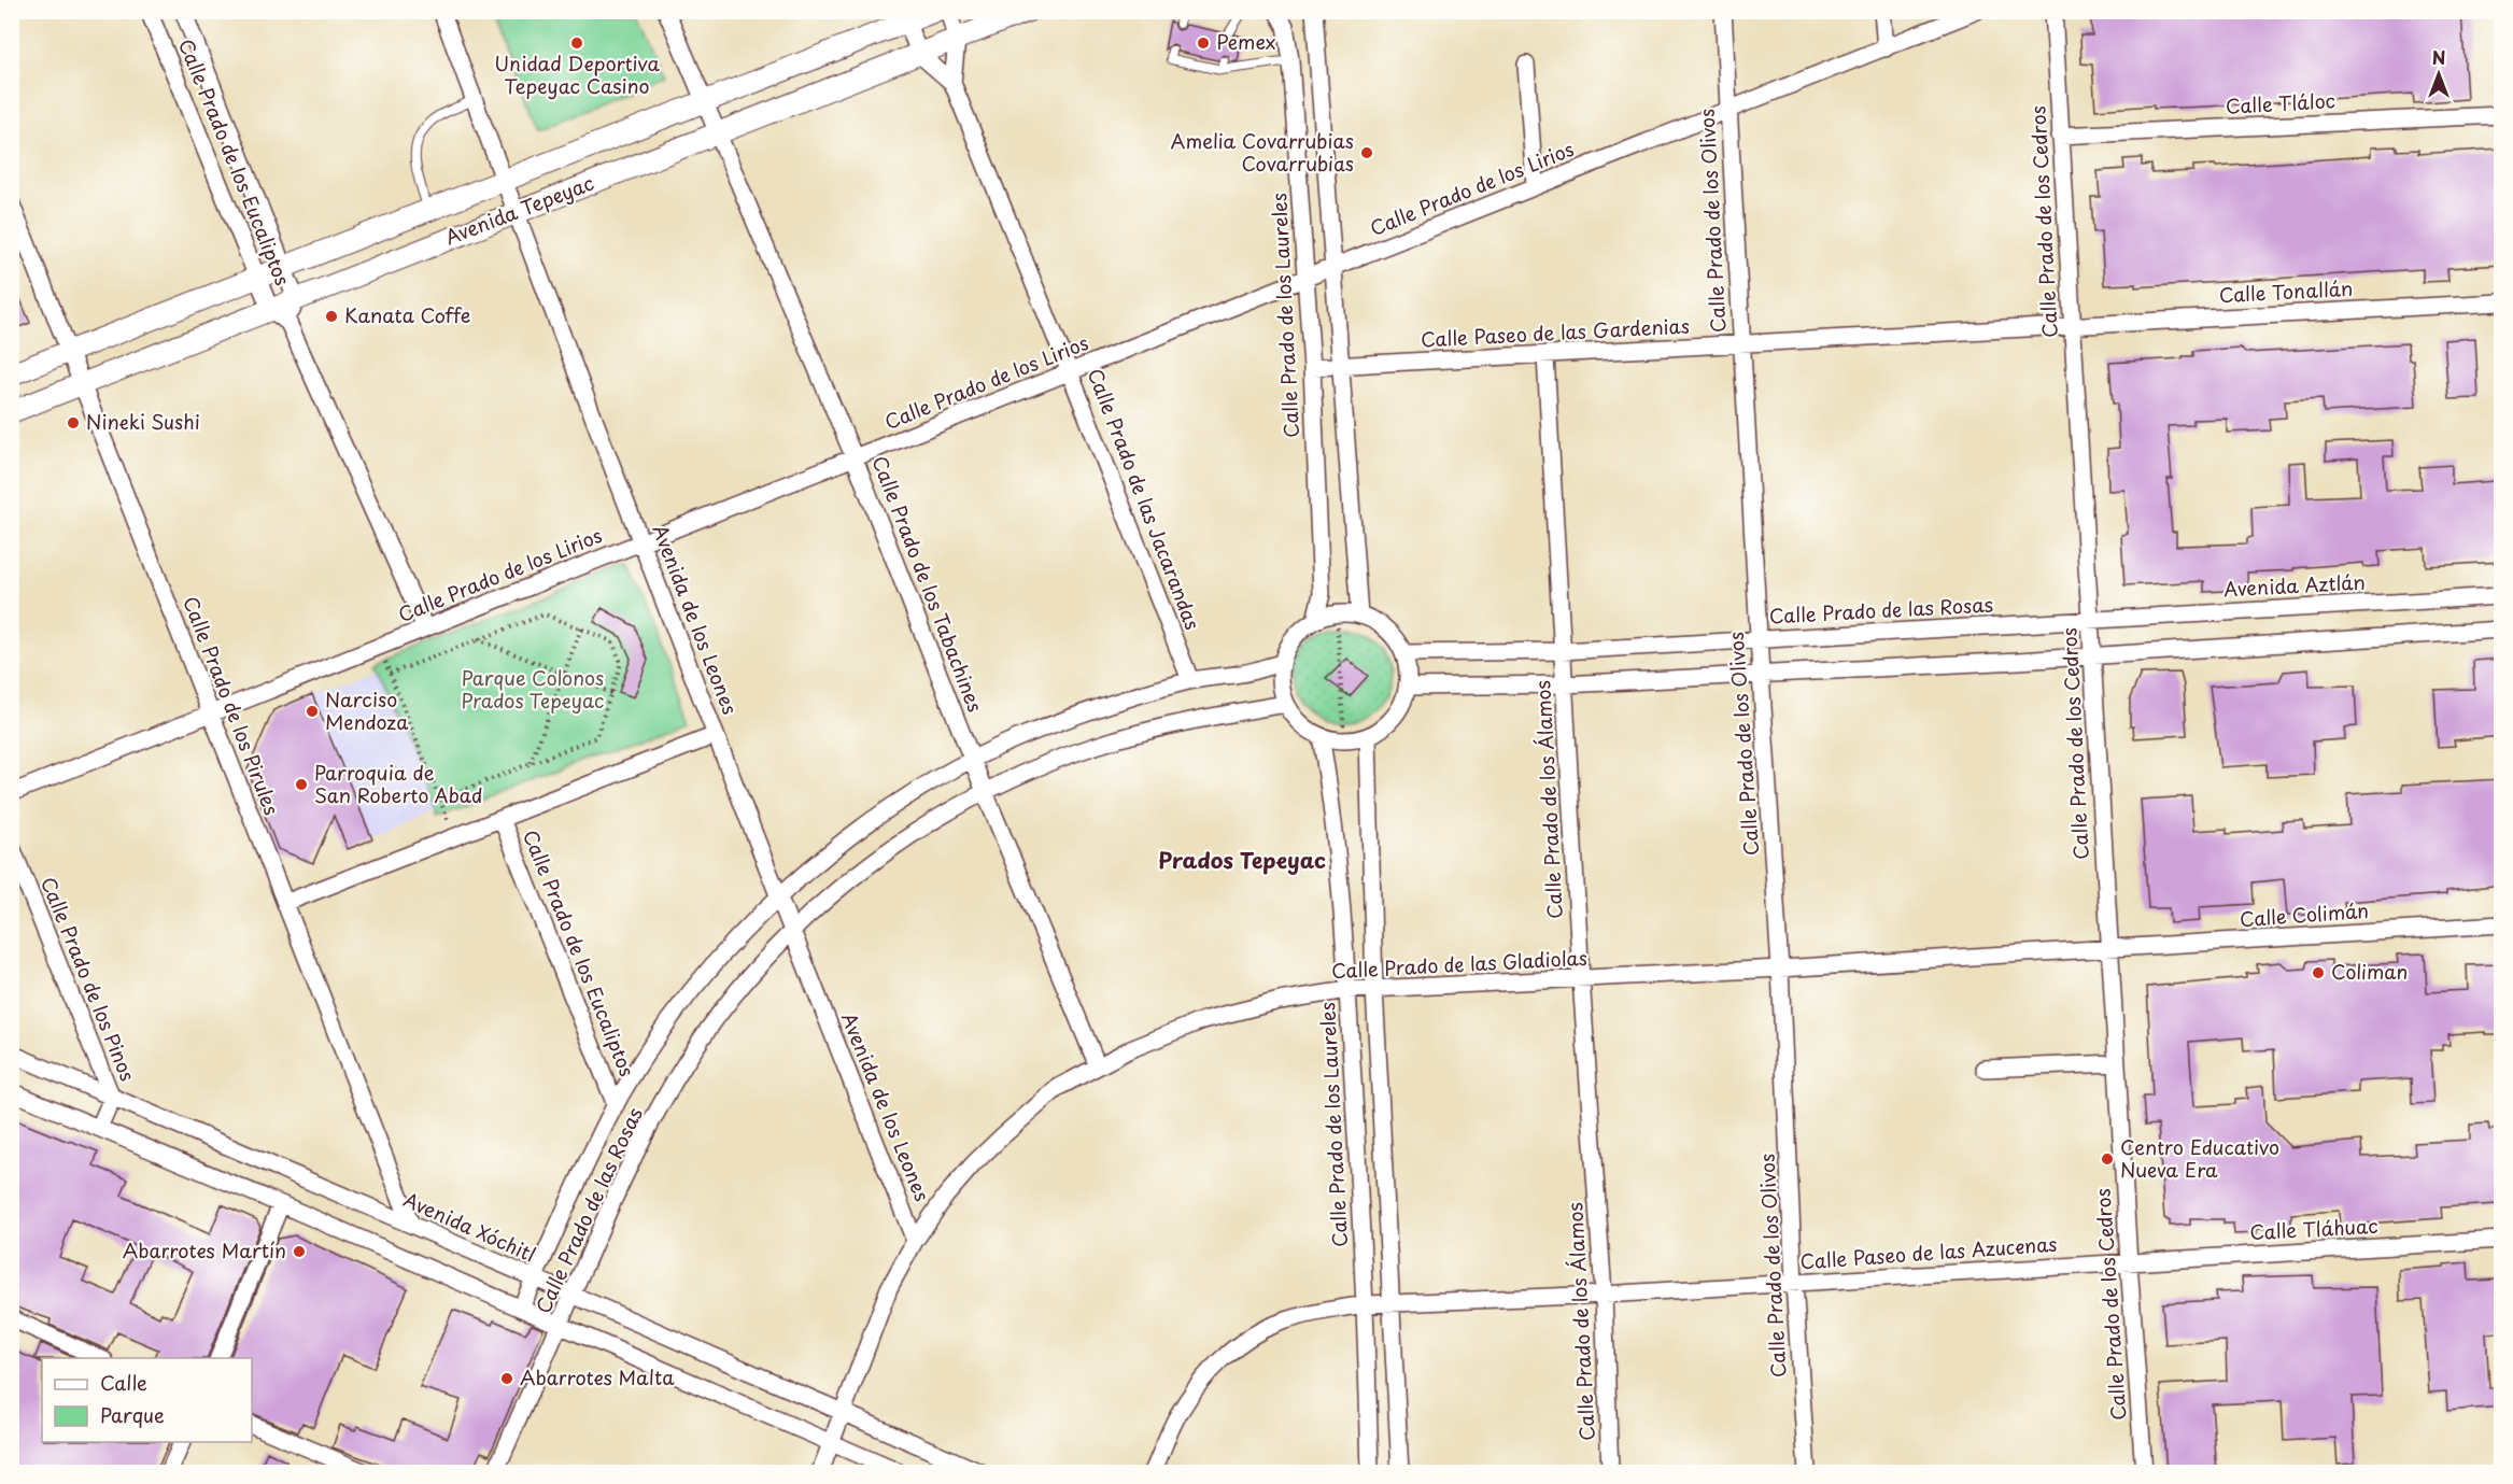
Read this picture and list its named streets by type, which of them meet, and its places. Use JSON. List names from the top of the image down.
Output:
{
  "streets": {
    "street": [
      "Calle Tláloc",
      "Calle Prado de los Eucaliptos",
      "Calle Prado de los Lirios",
      "Avenida Tepeyac",
      "Calle Prado de los Olivos",
      "Calle Prado de los Cedros",
      "Calle Tonallán",
      "Calle Prado de los Laureles",
      "Calle Paseo de las Gardenias",
      "Calle Prado de las Jacarandas",
      "Calle Prado de los Tabachines",
      "Avenida Aztlán",
      "Calle Prado de las Rosas",
      "Avenida de los Leones",
      "Calle Prado de los Pirules",
      "Calle Prado de los Álamos",
      "Calle Colimán",
      "Calle Prado de las Gladiolas",
      "Calle Prado de los Pinos",
      "Avenida Xóchitl",
      "Calle Tláhuac",
      "Calle Paseo de las Azucenas"
    ]
  },
  "crossings": [
    ["Calle Tláloc", "Calle Prado de los Cedros"],
    ["Calle Prado de los Eucaliptos", "Calle Prado de los Lirios"],
    ["Calle Prado de los Eucaliptos", "Avenida Tepeyac"],
    ["Calle Prado de los Eucaliptos", "Calle Prado de las Rosas"],
    ["Calle Prado de los Lirios", "Calle Prado de los Olivos"],
    ["Calle Prado de los Lirios", "Calle Prado de los Laureles"],
    ["Calle Prado de los Lirios", "Calle Prado de las Jacarandas"],
    ["Calle Prado de los Lirios", "Calle Prado de los Tabachines"],
    ["Calle Prado de los Lirios", "Avenida de los Leones"],
    ["Calle Prado de los Lirios", "Calle Prado de los Pirules"],
    ["Avenida Tepeyac", "Calle Prado de las Jacarandas"],
    ["Avenida Tepeyac", "Calle Prado de los Tabachines"],
    ["Avenida Tepeyac", "Avenida de los Leones"],
    ["Avenida Tepeyac", "Calle Prado de los Pirules"],
    ["Calle Prado de los Olivos", "Calle Paseo de las Gardenias"],
    ["Calle Prado de los Olivos", "Calle Prado de las Rosas"],
    ["Calle Prado de los Olivos", "Calle Prado de las Gladiolas"],
    ["Calle Prado de los Olivos", "Calle Paseo de las Azucenas"],
    ["Calle Prado de los Cedros", "Calle Tonallán"],
    ["Calle Prado de los Cedros", "Calle Paseo de las Gardenias"],
    ["Calle Prado de los Cedros", "Avenida Aztlán"],
    ["Calle Prado de los Cedros", "Calle Prado de las Rosas"],
    ["Calle Prado de los Cedros", "Calle Colimán"],
    ["Calle Prado de los Cedros", "Calle Prado de las Gladiolas"],
    ["Calle Prado de los Cedros", "Calle Tláhuac"],
    ["Calle Prado de los Cedros", "Calle Paseo de las Azucenas"],
    ["Calle Tonallán", "Calle Paseo de las Gardenias"],
    ["Calle Prado de los Laureles", "Calle Paseo de las Gardenias"],
    ["Calle Prado de los Laureles", "Calle Prado de las Gladiolas"],
    ["Calle Prado de los Laureles", "Calle Paseo de las Azucenas"],
    ["Calle Paseo de las Gardenias", "Calle Prado de los Álamos"],
    ["Calle Prado de las Jacarandas", "Calle Prado de las Rosas"],
    ["Calle Prado de los Tabachines", "Calle Prado de las Rosas"],
    ["Calle Prado de los Tabachines", "Calle Prado de las Gladiolas"],
    ["Avenida Aztlán", "Calle Prado de las Rosas"],
    ["Calle Prado de las Rosas", "Avenida de los Leones"],
    ["Calle Prado de las Rosas", "Calle Prado de los Álamos"],
    ["Calle Prado de las Rosas", "Avenida Xóchitl"],
    ["Avenida de los Leones", "Calle Prado de las Gladiolas"],
    ["Calle Prado de los Pirules", "Avenida Xóchitl"],
    ["Calle Prado de los Álamos", "Calle Prado de las Gladiolas"],
    ["Calle Prado de los Álamos", "Calle Paseo de las Azucenas"],
    ["Calle Colimán", "Calle Prado de las Gladiolas"],
    ["Calle Prado de las Gladiolas", "Avenida Xóchitl"],
    ["Calle Prado de los Pinos", "Avenida Xóchitl"],
    ["Calle Tláhuac", "Calle Paseo de las Azucenas"]
  ],
  "districts": ["Prados Tepeyac"],
  "parks": ["Parque Colonos Prados Tepeyac"],
  "places": [
    "Unidad Deportiva Tepeyac Casino",
    "Pemex",
    "Amelia Covarrubias Covarrubias",
    "Kanata Coffe",
    "Nineki Sushi",
    "Narciso Mendoza",
    "Parroquia de San Roberto Abad",
    "Coliman",
    "Centro Educativo Nueva Era",
    "Abarrotes Martín",
    "Abarrotes Malta"
  ],
  "legend": ["Calle", "Parque"],
  "north": "top"
}
